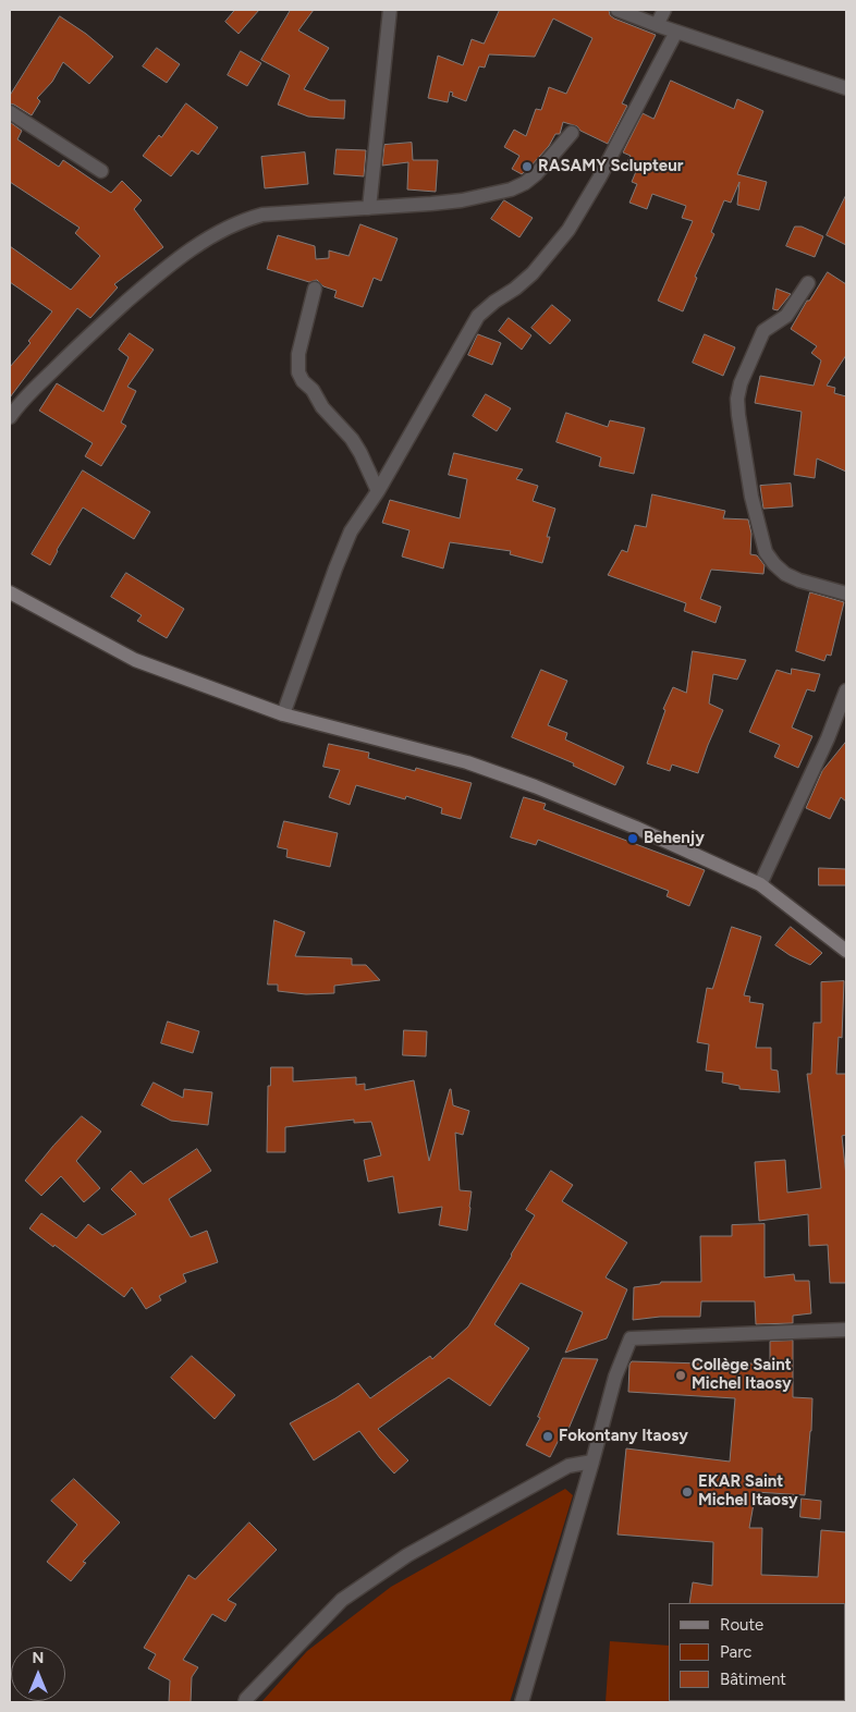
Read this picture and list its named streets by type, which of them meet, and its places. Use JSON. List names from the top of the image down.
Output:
{
  "places": [
    "RASAMY Sclupteur",
    "Behenjy",
    "Collège Saint Michel Itaosy",
    "Fokontany Itaosy",
    "EKAR Saint Michel Itaosy"
  ],
  "legend": ["Route", "Parc", "Bâtiment"],
  "north": "top"
}
